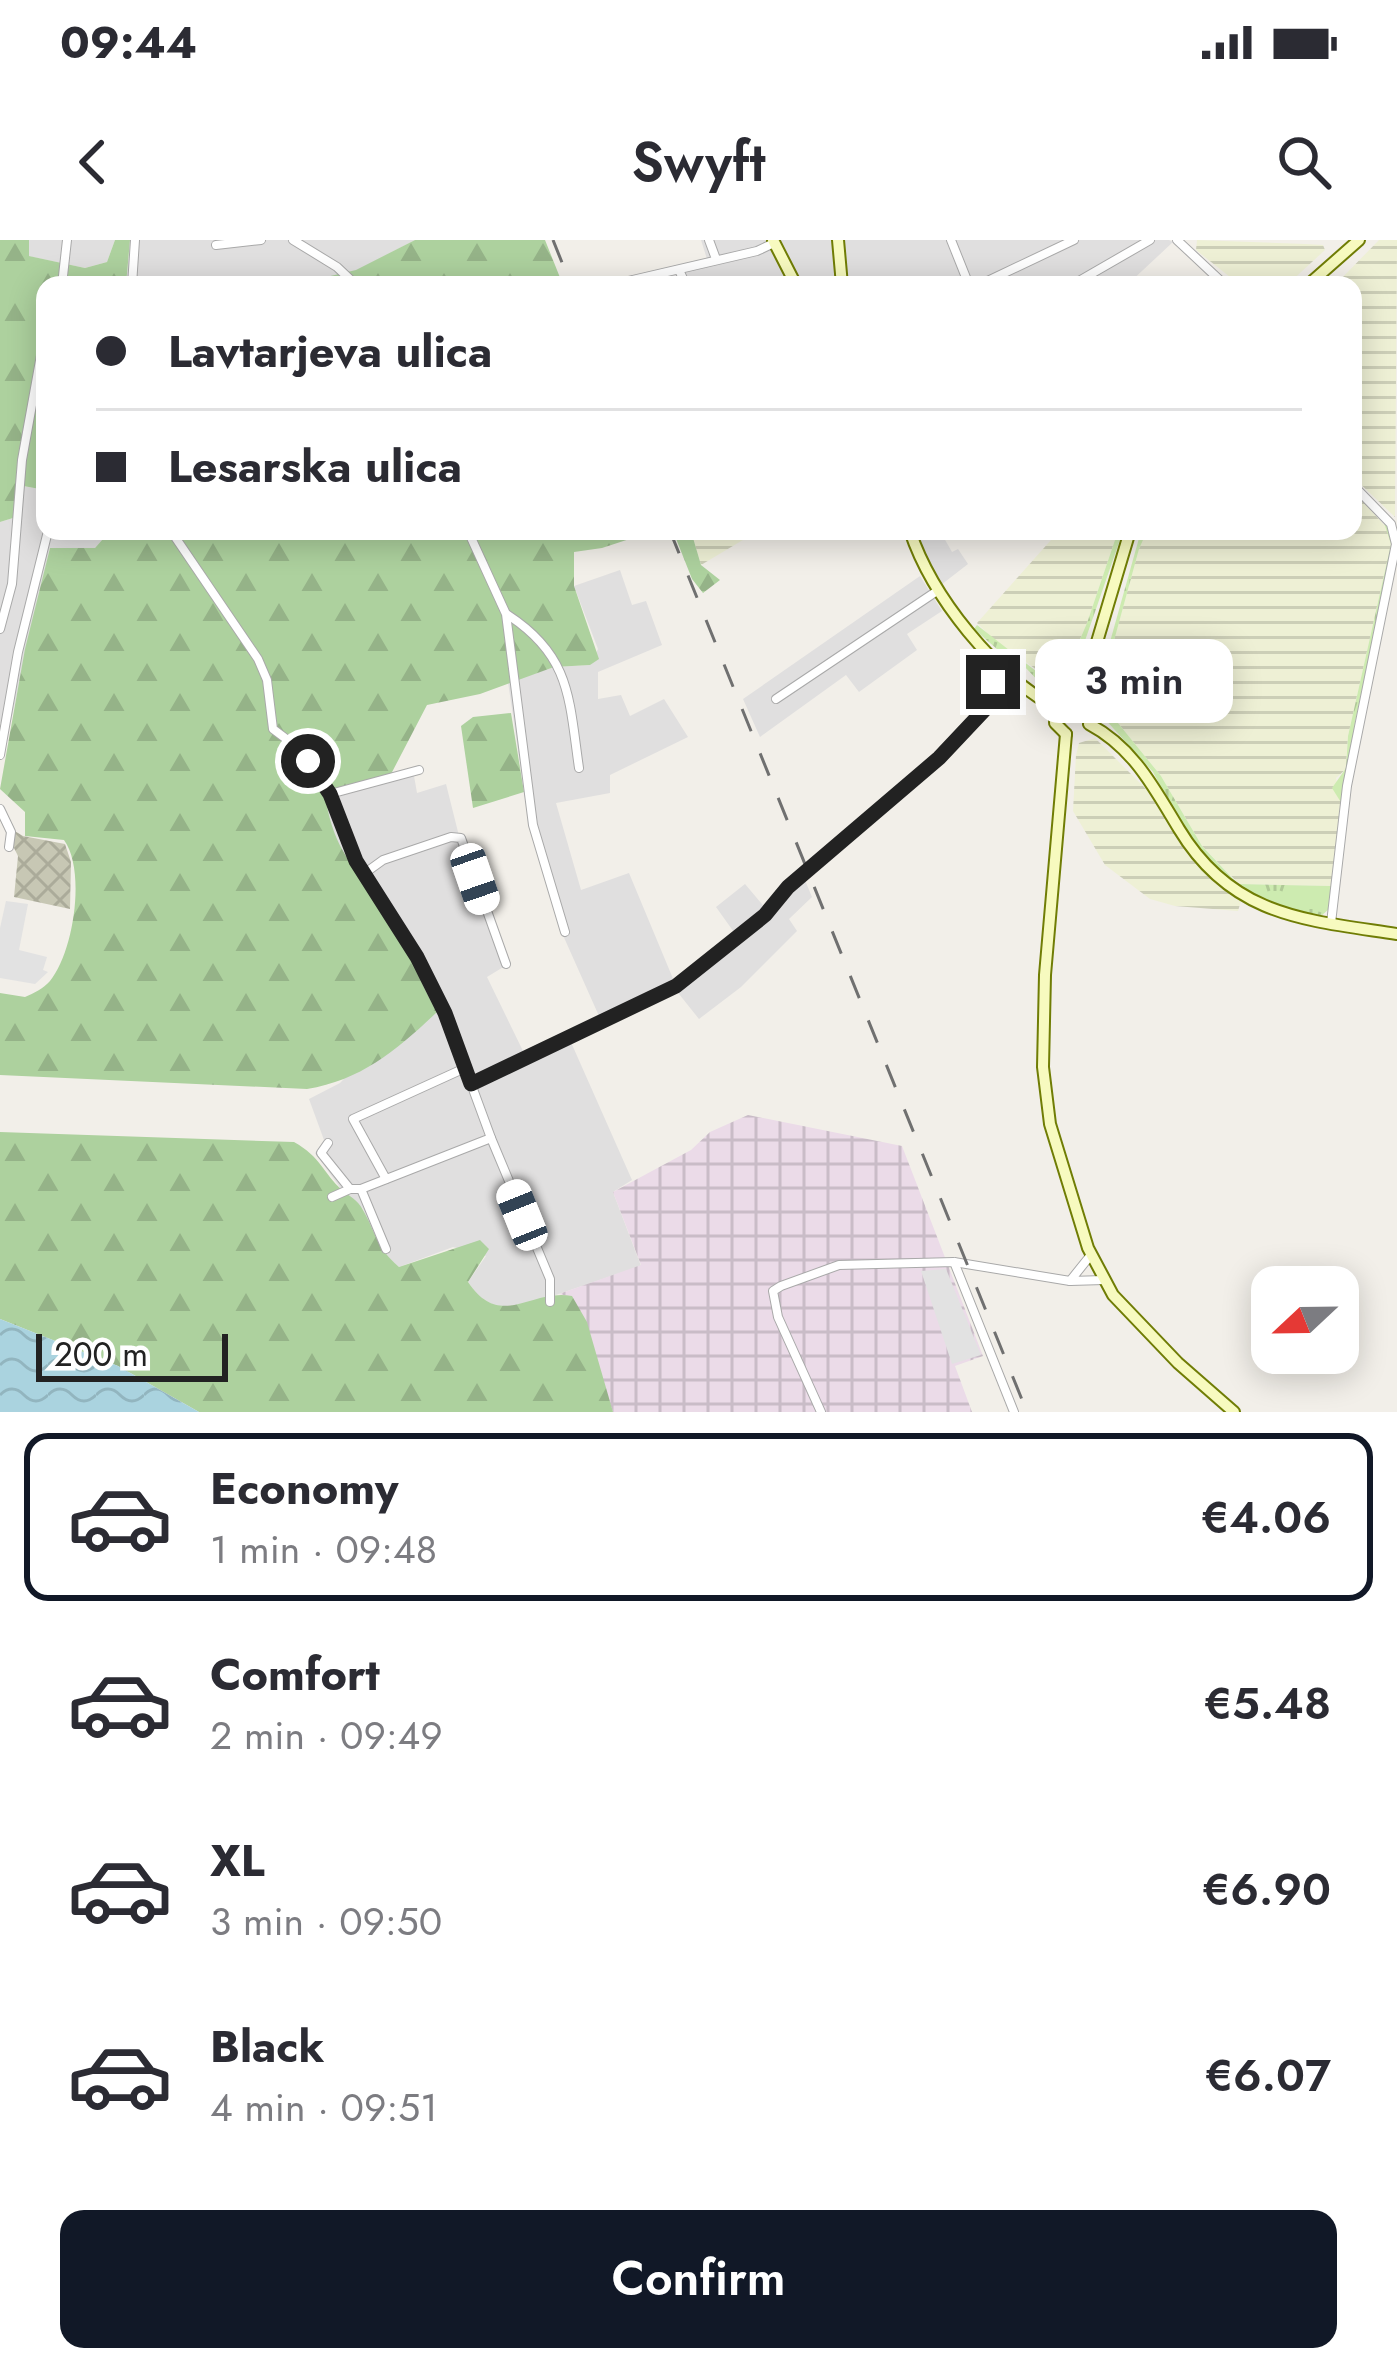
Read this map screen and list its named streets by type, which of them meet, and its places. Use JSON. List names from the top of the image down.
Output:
{
  "scale_bar": "200 m",
  "north": "left",
  "page": {
    "status": "09:44",
    "header": "Swyft",
    "banner": ["Lavtarjeva ulica", "Lesarska ulica"],
    "bubble": "3 min",
    "scale": "200 m",
    "list": [
      {
        "name": "Economy",
        "note": "1 min · 09:48",
        "value": "€4.06"
      },
      {
        "name": "Comfort",
        "note": "2 min · 09:49",
        "value": "€5.48"
      },
      {
        "name": "XL",
        "note": "3 min · 09:50",
        "value": "€6.90"
      },
      {
        "name": "Black",
        "note": "4 min · 09:51",
        "value": "€6.07"
      }
    ],
    "buttons": "Confirm"
  }
}
